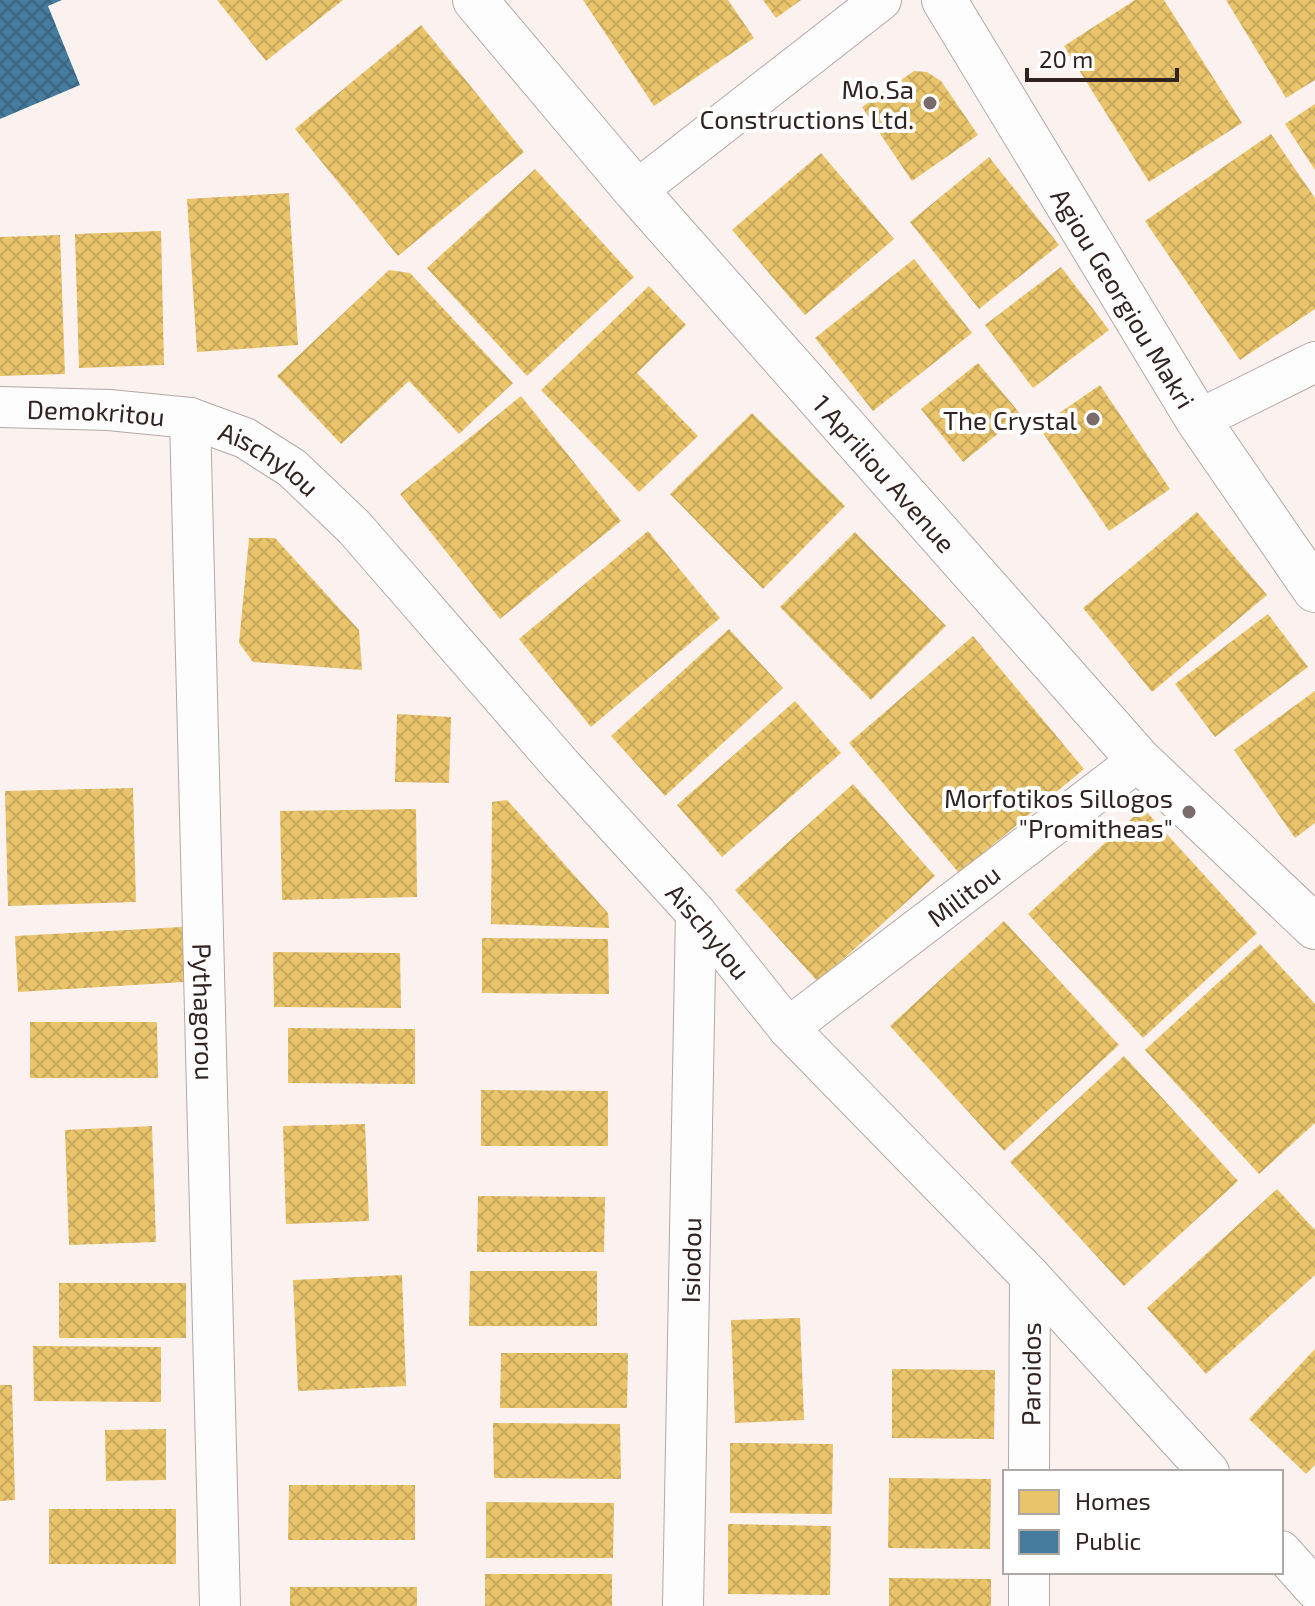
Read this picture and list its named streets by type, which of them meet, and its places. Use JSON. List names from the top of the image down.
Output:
{
  "streets": {
    "main road": ["Agiou Georgiou Makri", "1 Apriliou Avenue"],
    "street": [
      "Demokritou",
      "Aischylou",
      "Militou",
      "Pythagorou",
      "Isiodou",
      "Paroidos"
    ]
  },
  "crossings": [
    ["Demokritou", "Aischylou"],
    ["Demokritou", "Pythagorou"],
    ["Aischylou", "Militou"],
    ["Aischylou", "Pythagorou"],
    ["Aischylou", "Isiodou"],
    ["Aischylou", "Paroidos"],
    ["1 Apriliou Avenue", "Militou"]
  ],
  "places": ["Mo.Sa Constructions Ltd.", "The Crystal", "Morfotikos Sillogos \"Promitheas\""],
  "legend": ["Homes", "Public"],
  "scale_bar": "20 m"
}
